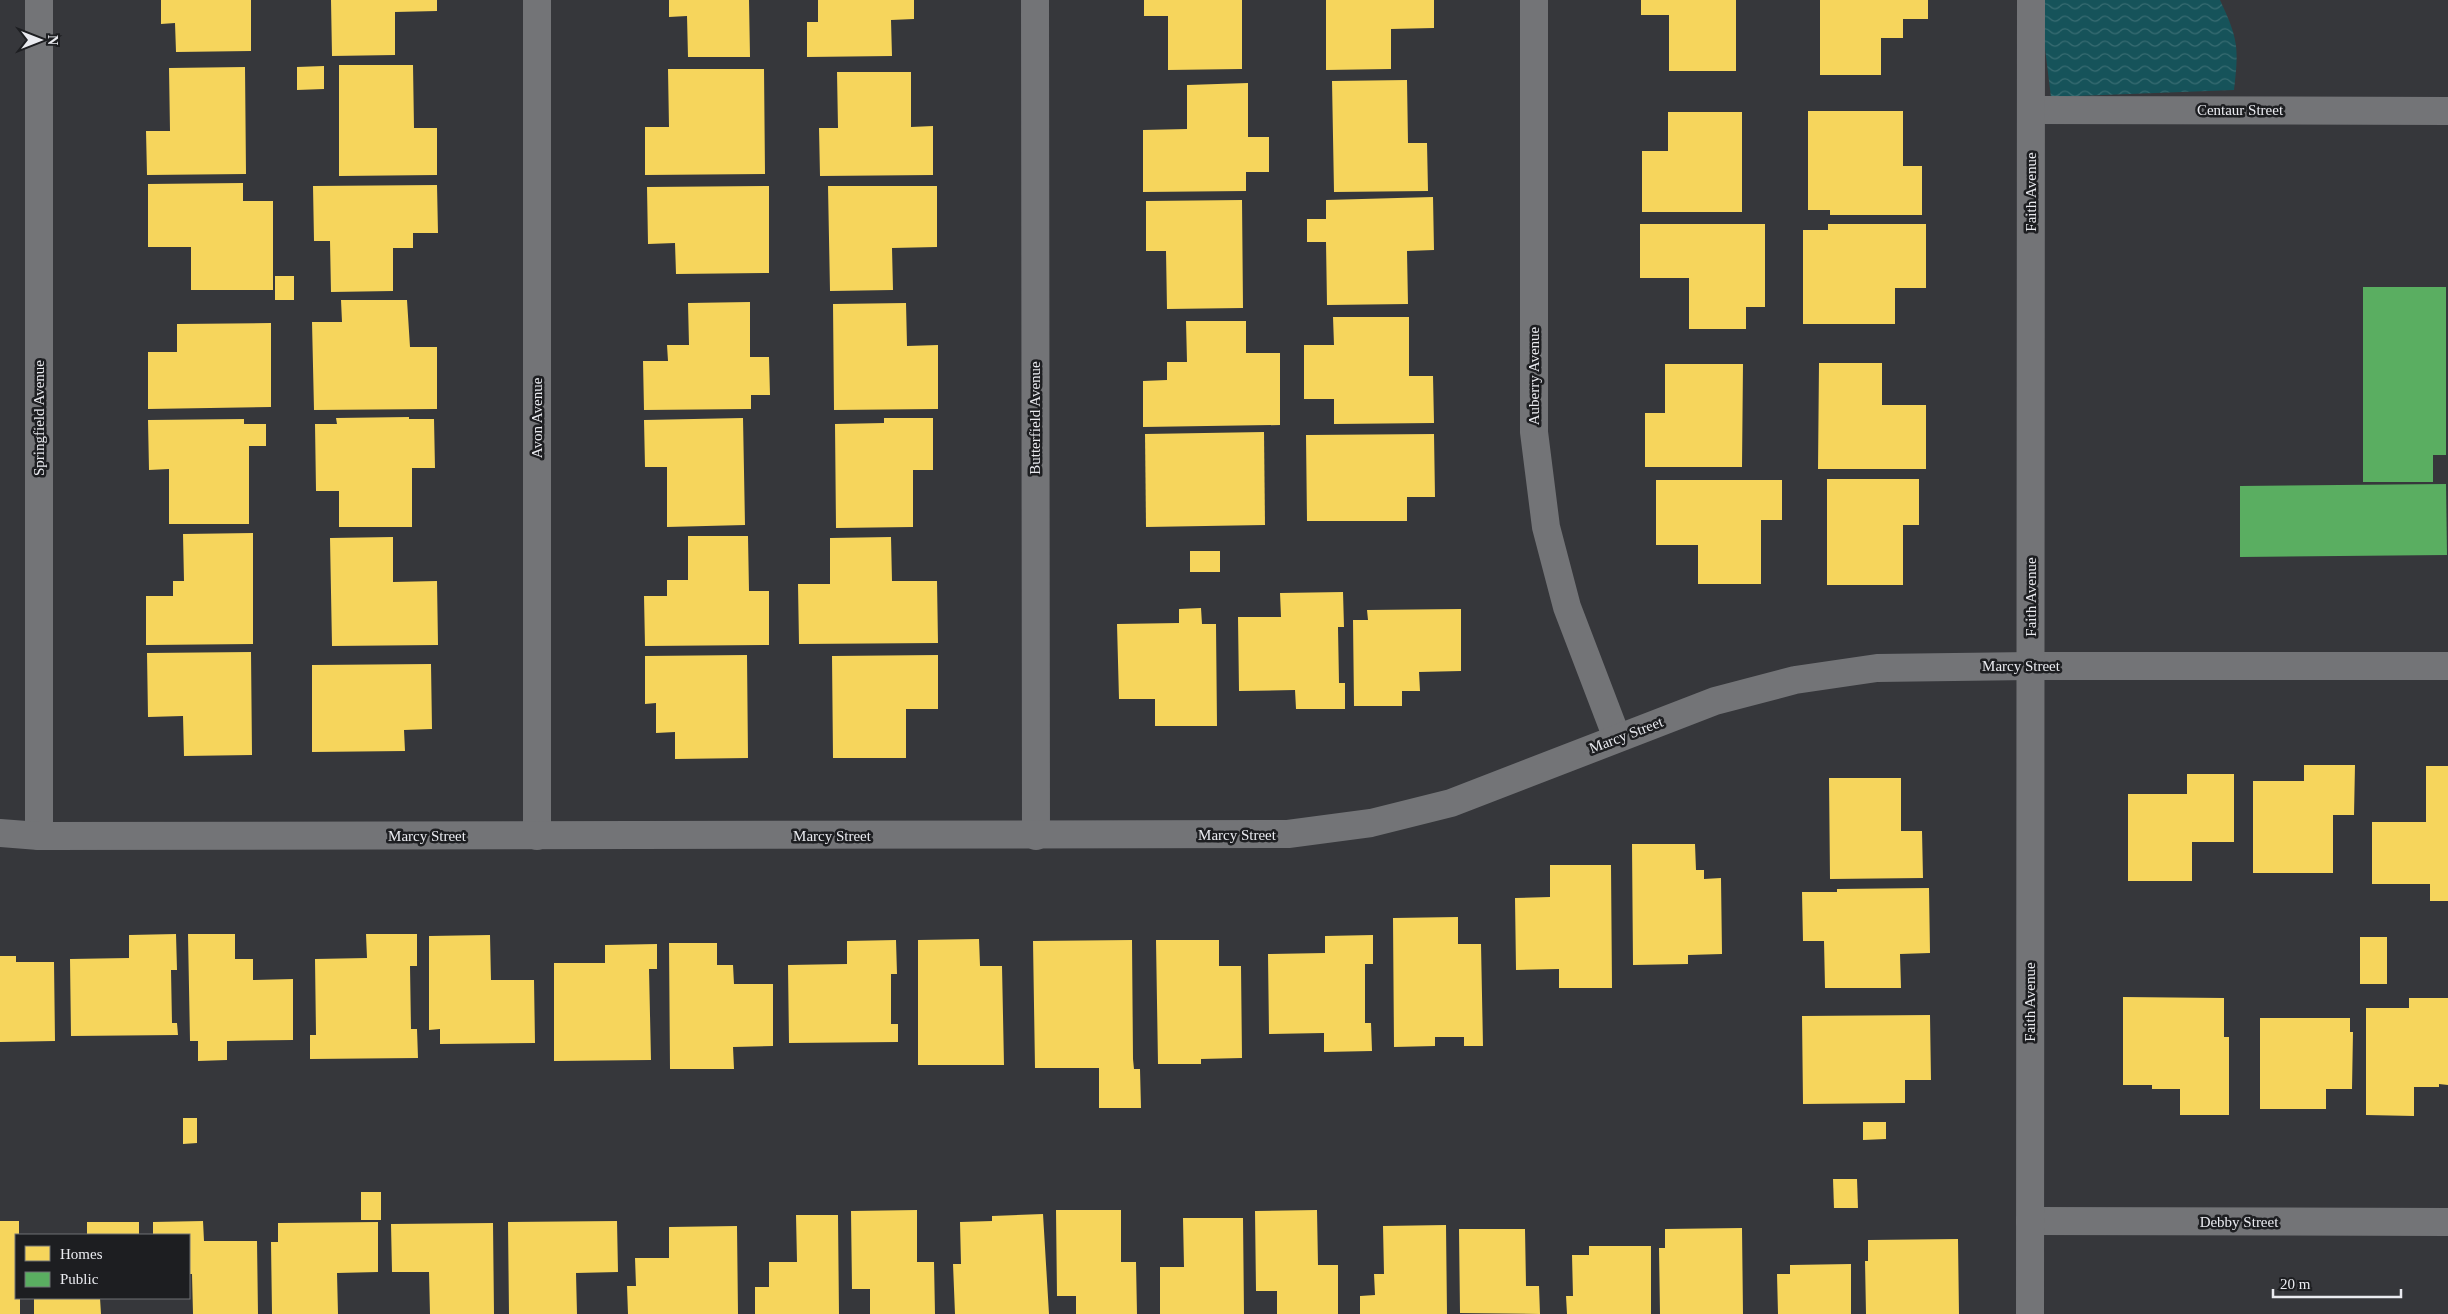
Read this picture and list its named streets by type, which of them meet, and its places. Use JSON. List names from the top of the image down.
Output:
{
  "streets": {
    "street": [
      "Centaur Street",
      "Faith Avenue",
      "Auberry Avenue",
      "Springfield Avenue",
      "Avon Avenue",
      "Butterfield Avenue",
      "Marcy Street",
      "Debby Street"
    ]
  },
  "crossings": [
    ["Centaur Street", "Faith Avenue"],
    ["Faith Avenue", "Marcy Street"],
    ["Faith Avenue", "Debby Street"],
    ["Auberry Avenue", "Marcy Street"],
    ["Springfield Avenue", "Marcy Street"],
    ["Avon Avenue", "Marcy Street"],
    ["Butterfield Avenue", "Marcy Street"]
  ],
  "legend": ["Homes", "Public"],
  "scale_bar": "20 m",
  "north": "right"
}
